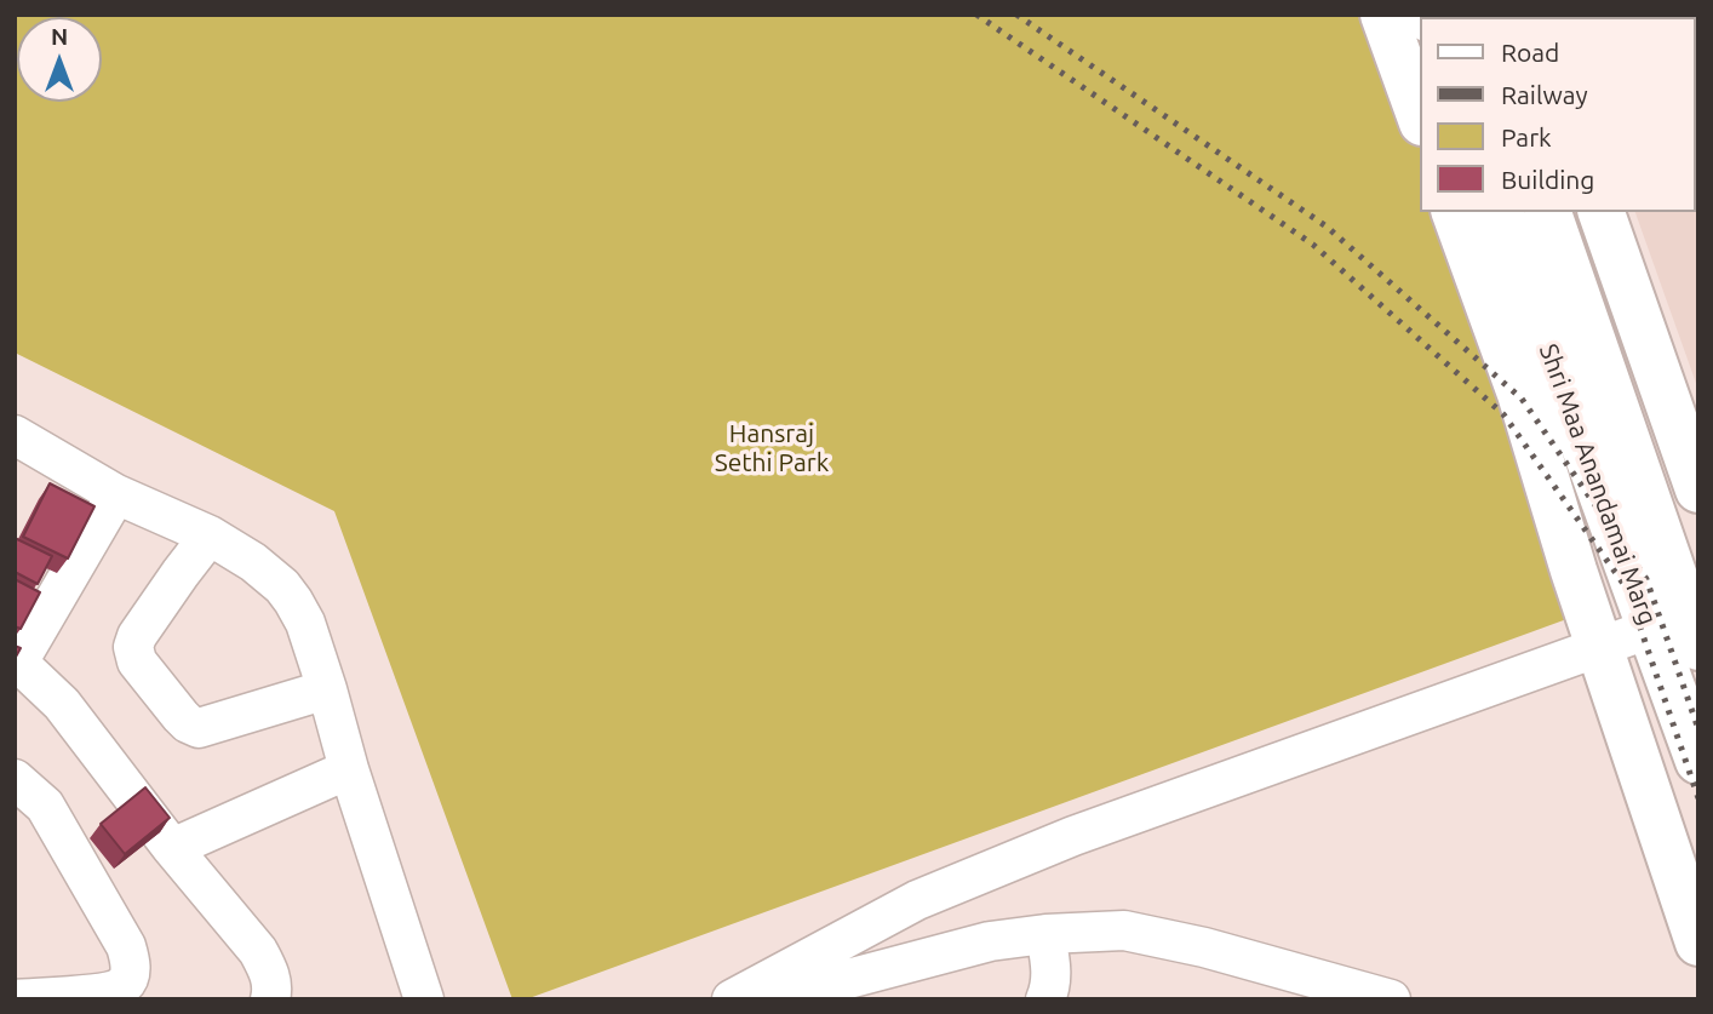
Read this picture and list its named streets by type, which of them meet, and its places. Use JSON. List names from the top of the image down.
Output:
{
  "streets": {
    "main road": ["Shri Maa Anandamai Marg"]
  },
  "parks": ["Hansraj Sethi Park"],
  "legend": [
    "Road",
    "Railway",
    "Park",
    "Building"
  ],
  "north": "top"
}
